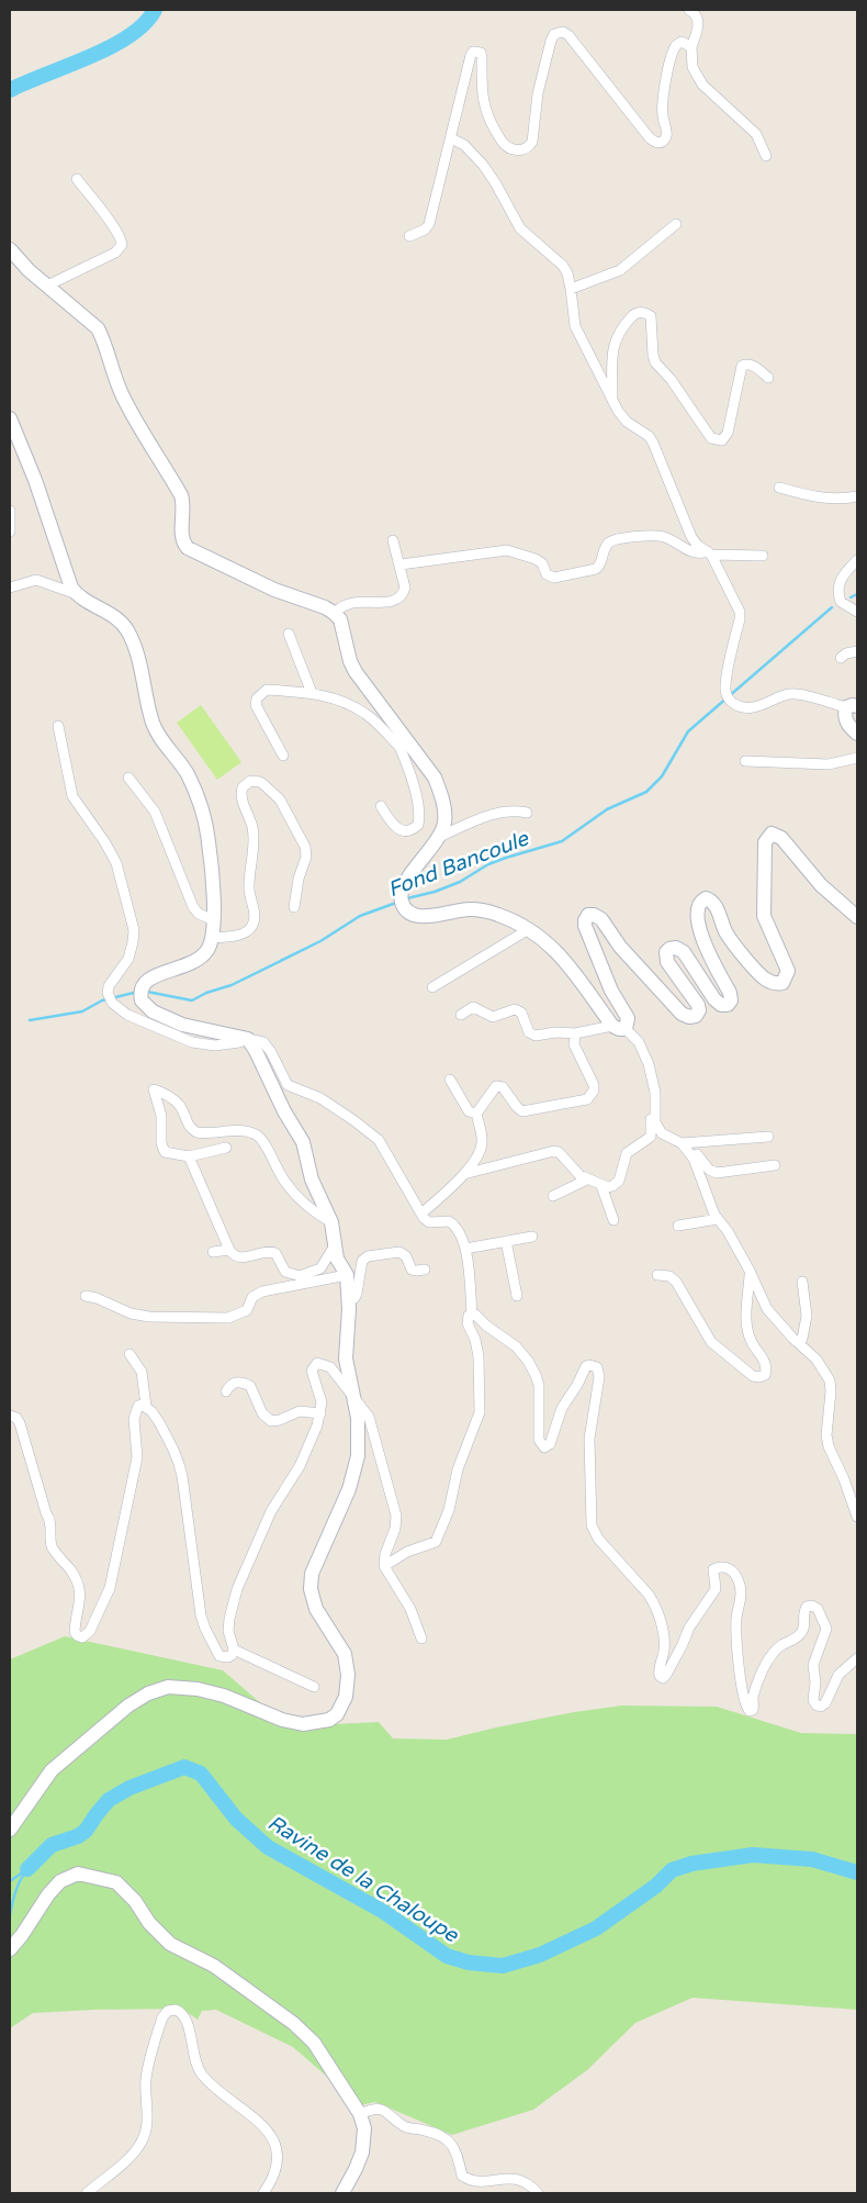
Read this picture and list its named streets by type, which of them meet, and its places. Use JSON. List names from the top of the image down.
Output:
{
  "water": ["Fond Bancoule", "Ravine de la Chaloupe"]
}
